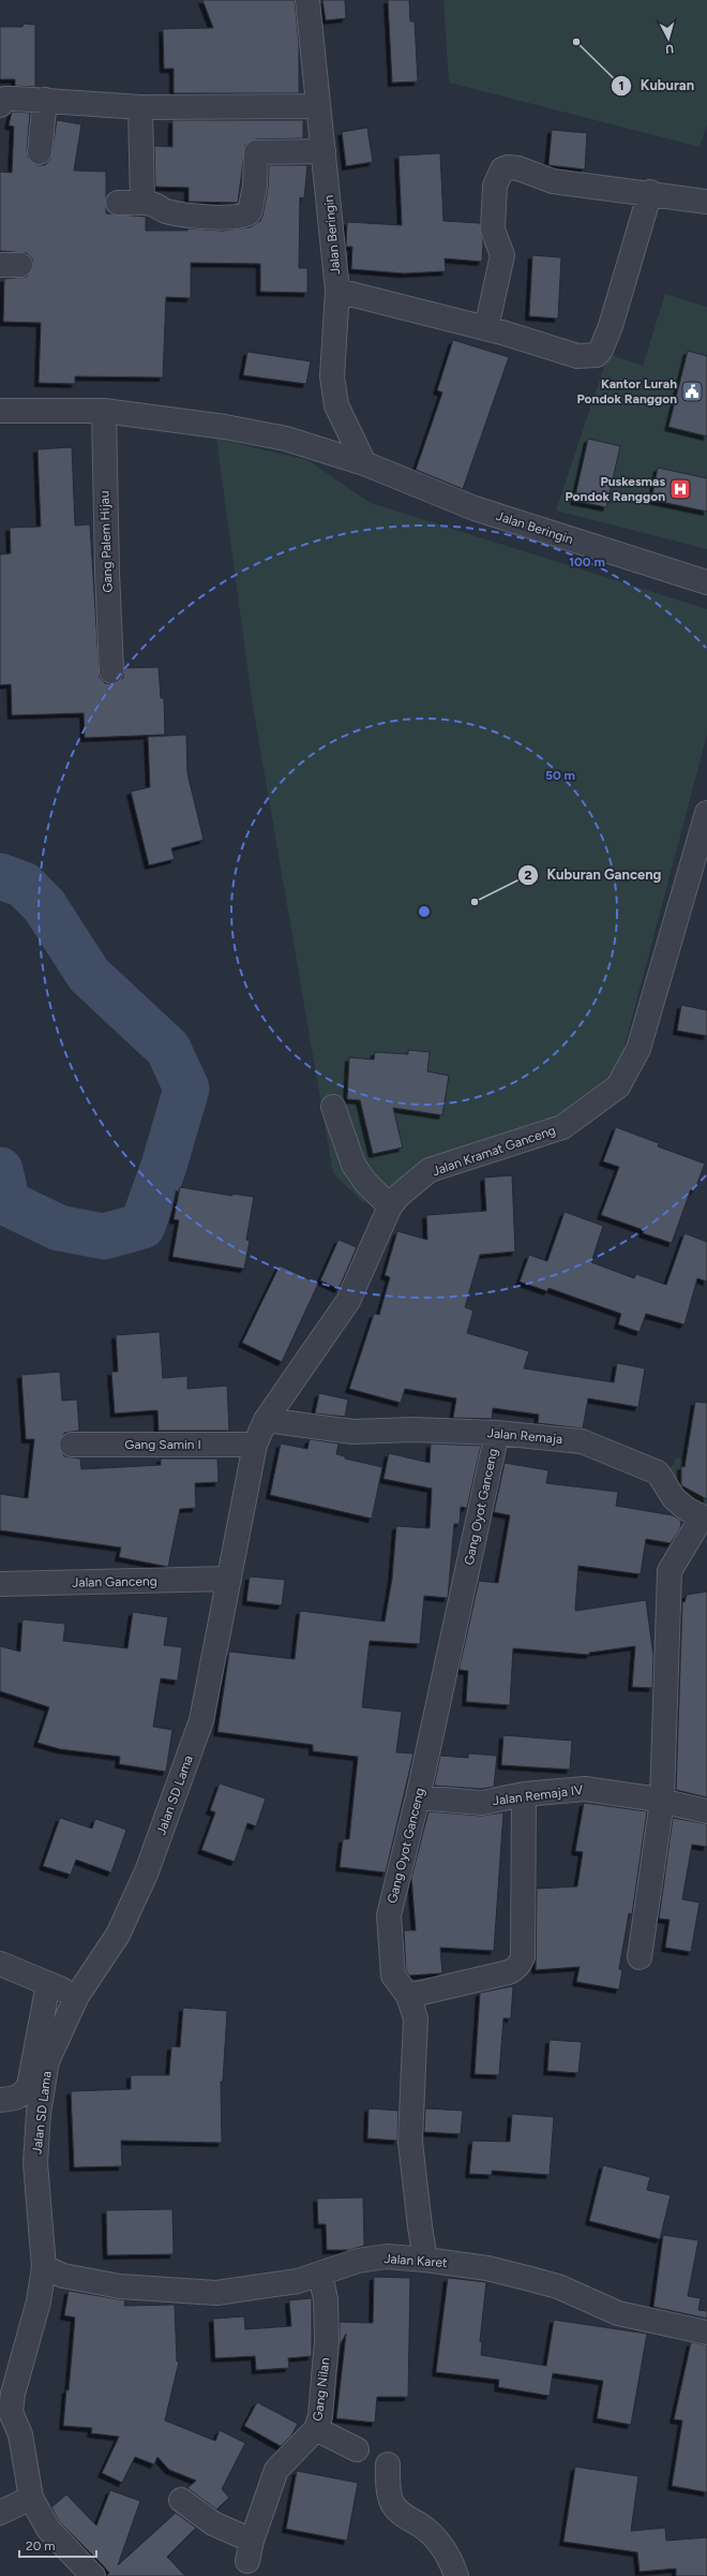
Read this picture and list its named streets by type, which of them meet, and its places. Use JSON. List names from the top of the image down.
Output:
{
  "streets": {
    "street": [
      "Jalan Beringin",
      "Gang Palem Hijau",
      "Jalan Kramat Ganceng",
      "Jalan Remaja",
      "Gang Samin I",
      "Gang Oyot Ganceng",
      "Jalan Ganceng",
      "Jalan SD Lama",
      "Jalan Remaja IV",
      "Jalan Karet",
      "Gang Nilan"
    ]
  },
  "crossings": [
    ["Jalan Beringin", "Gang Palem Hijau"],
    ["Jalan Kramat Ganceng", "Jalan Remaja"],
    ["Jalan Kramat Ganceng", "Gang Samin I"],
    ["Jalan Kramat Ganceng", "Jalan Ganceng"],
    ["Jalan Kramat Ganceng", "Jalan SD Lama"],
    ["Jalan Remaja", "Gang Oyot Ganceng"],
    ["Gang Oyot Ganceng", "Jalan Remaja IV"],
    ["Gang Oyot Ganceng", "Jalan Karet"],
    ["Jalan Ganceng", "Jalan SD Lama"],
    ["Jalan SD Lama", "Jalan Karet"],
    ["Jalan Karet", "Gang Nilan"]
  ],
  "places": {
    "other": ["Kuburan", "Kuburan Ganceng"],
    "public building": ["Kantor Lurah Pondok Ranggon"],
    "hospital": ["Puskesmas Pondok Ranggon"]
  },
  "scale_bar": "20 m",
  "north": "bottom",
  "rings": ["100 m", "50 m"]
}
